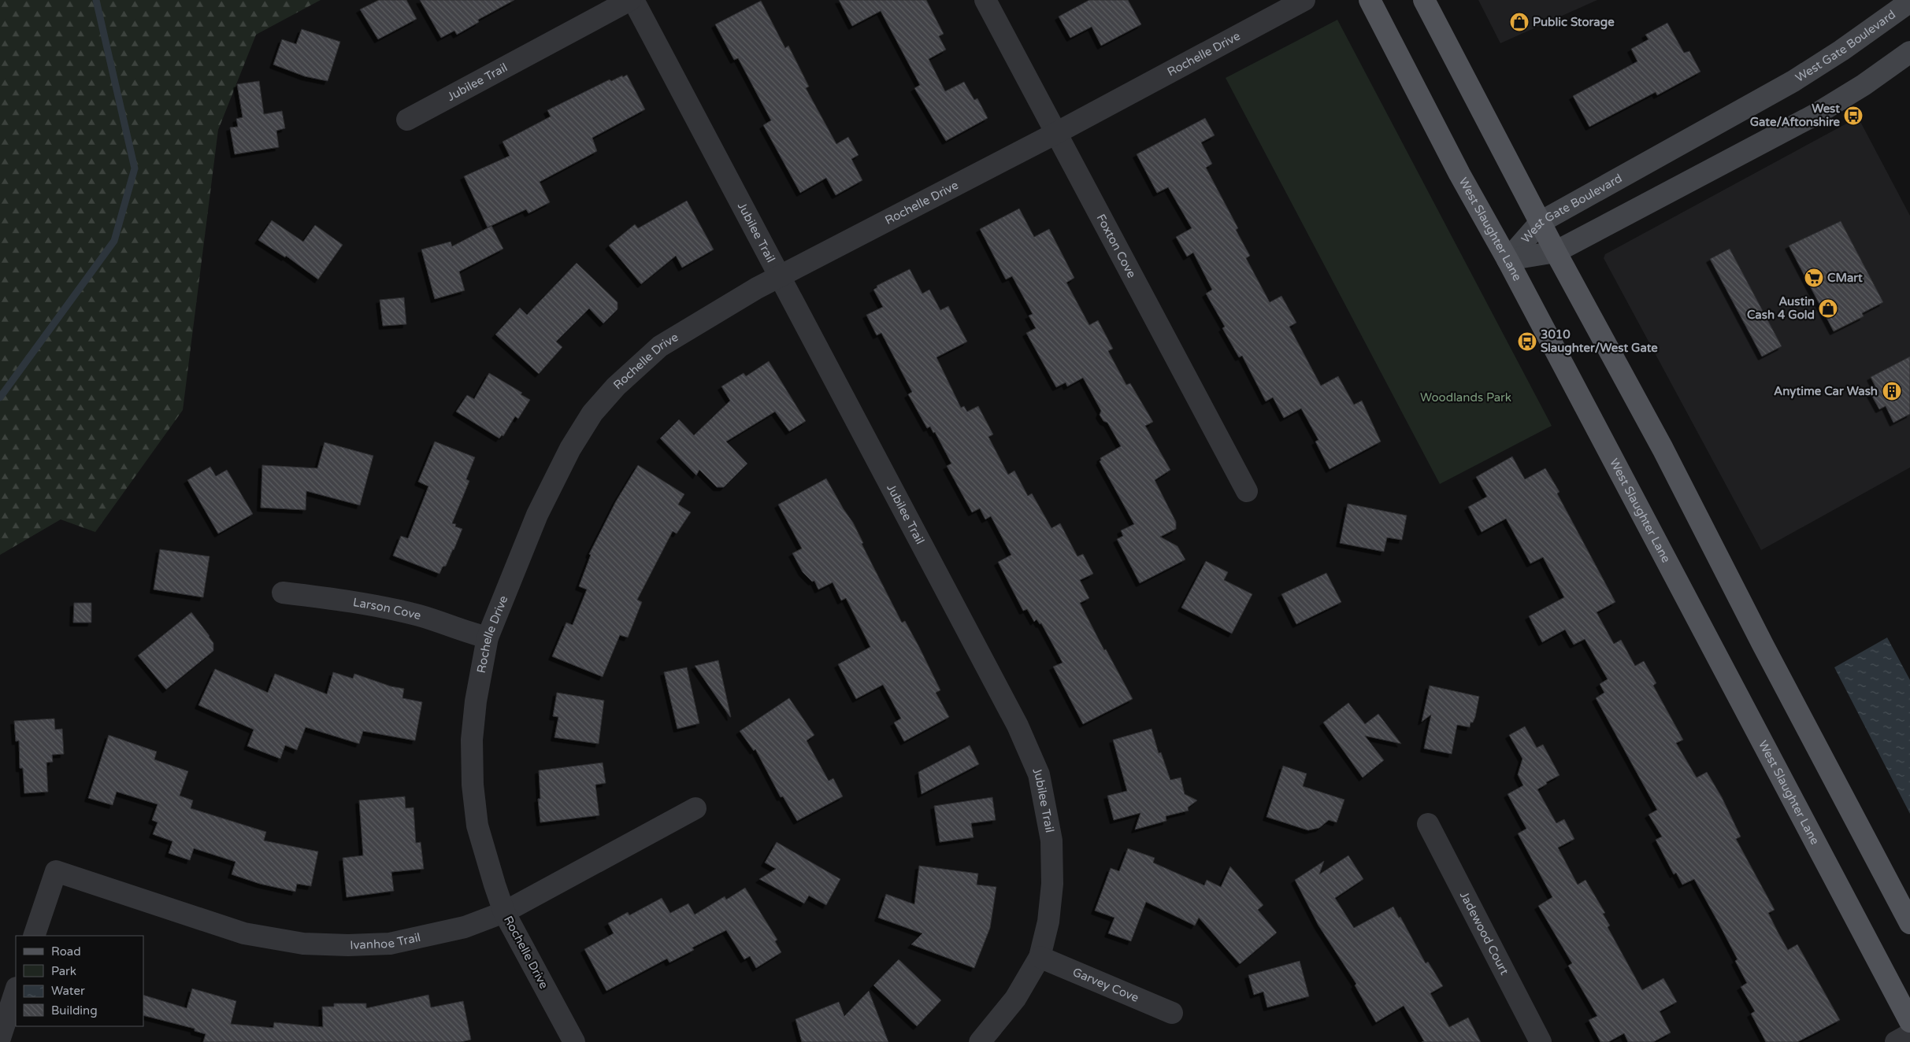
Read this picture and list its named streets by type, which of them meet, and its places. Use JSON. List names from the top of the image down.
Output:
{
  "streets": {
    "main road": ["West Gate Boulevard", "West Slaughter Lane"],
    "street": [
      "Rochelle Drive",
      "Jubilee Trail",
      "Foxton Cove",
      "Larson Cove",
      "Jadewood Court",
      "Ivanhoe Trail",
      "Garvey Cove"
    ]
  },
  "crossings": [
    ["West Gate Boulevard", "West Slaughter Lane"],
    ["Rochelle Drive", "Jubilee Trail"],
    ["Rochelle Drive", "Foxton Cove"],
    ["Rochelle Drive", "Larson Cove"],
    ["Rochelle Drive", "Ivanhoe Trail"],
    ["Jubilee Trail", "Garvey Cove"]
  ],
  "parks": ["Woodlands Park"],
  "places": {
    "shop": ["Public Storage", "Austin Cash 4 Gold"],
    "bus stop": ["West Gate/Aftonshire", "3010 Slaughter/West Gate"],
    "supermarket": ["CMart"],
    "building": ["Anytime Car Wash"]
  },
  "legend": [
    "Road",
    "Park",
    "Water",
    "Building"
  ]
}
